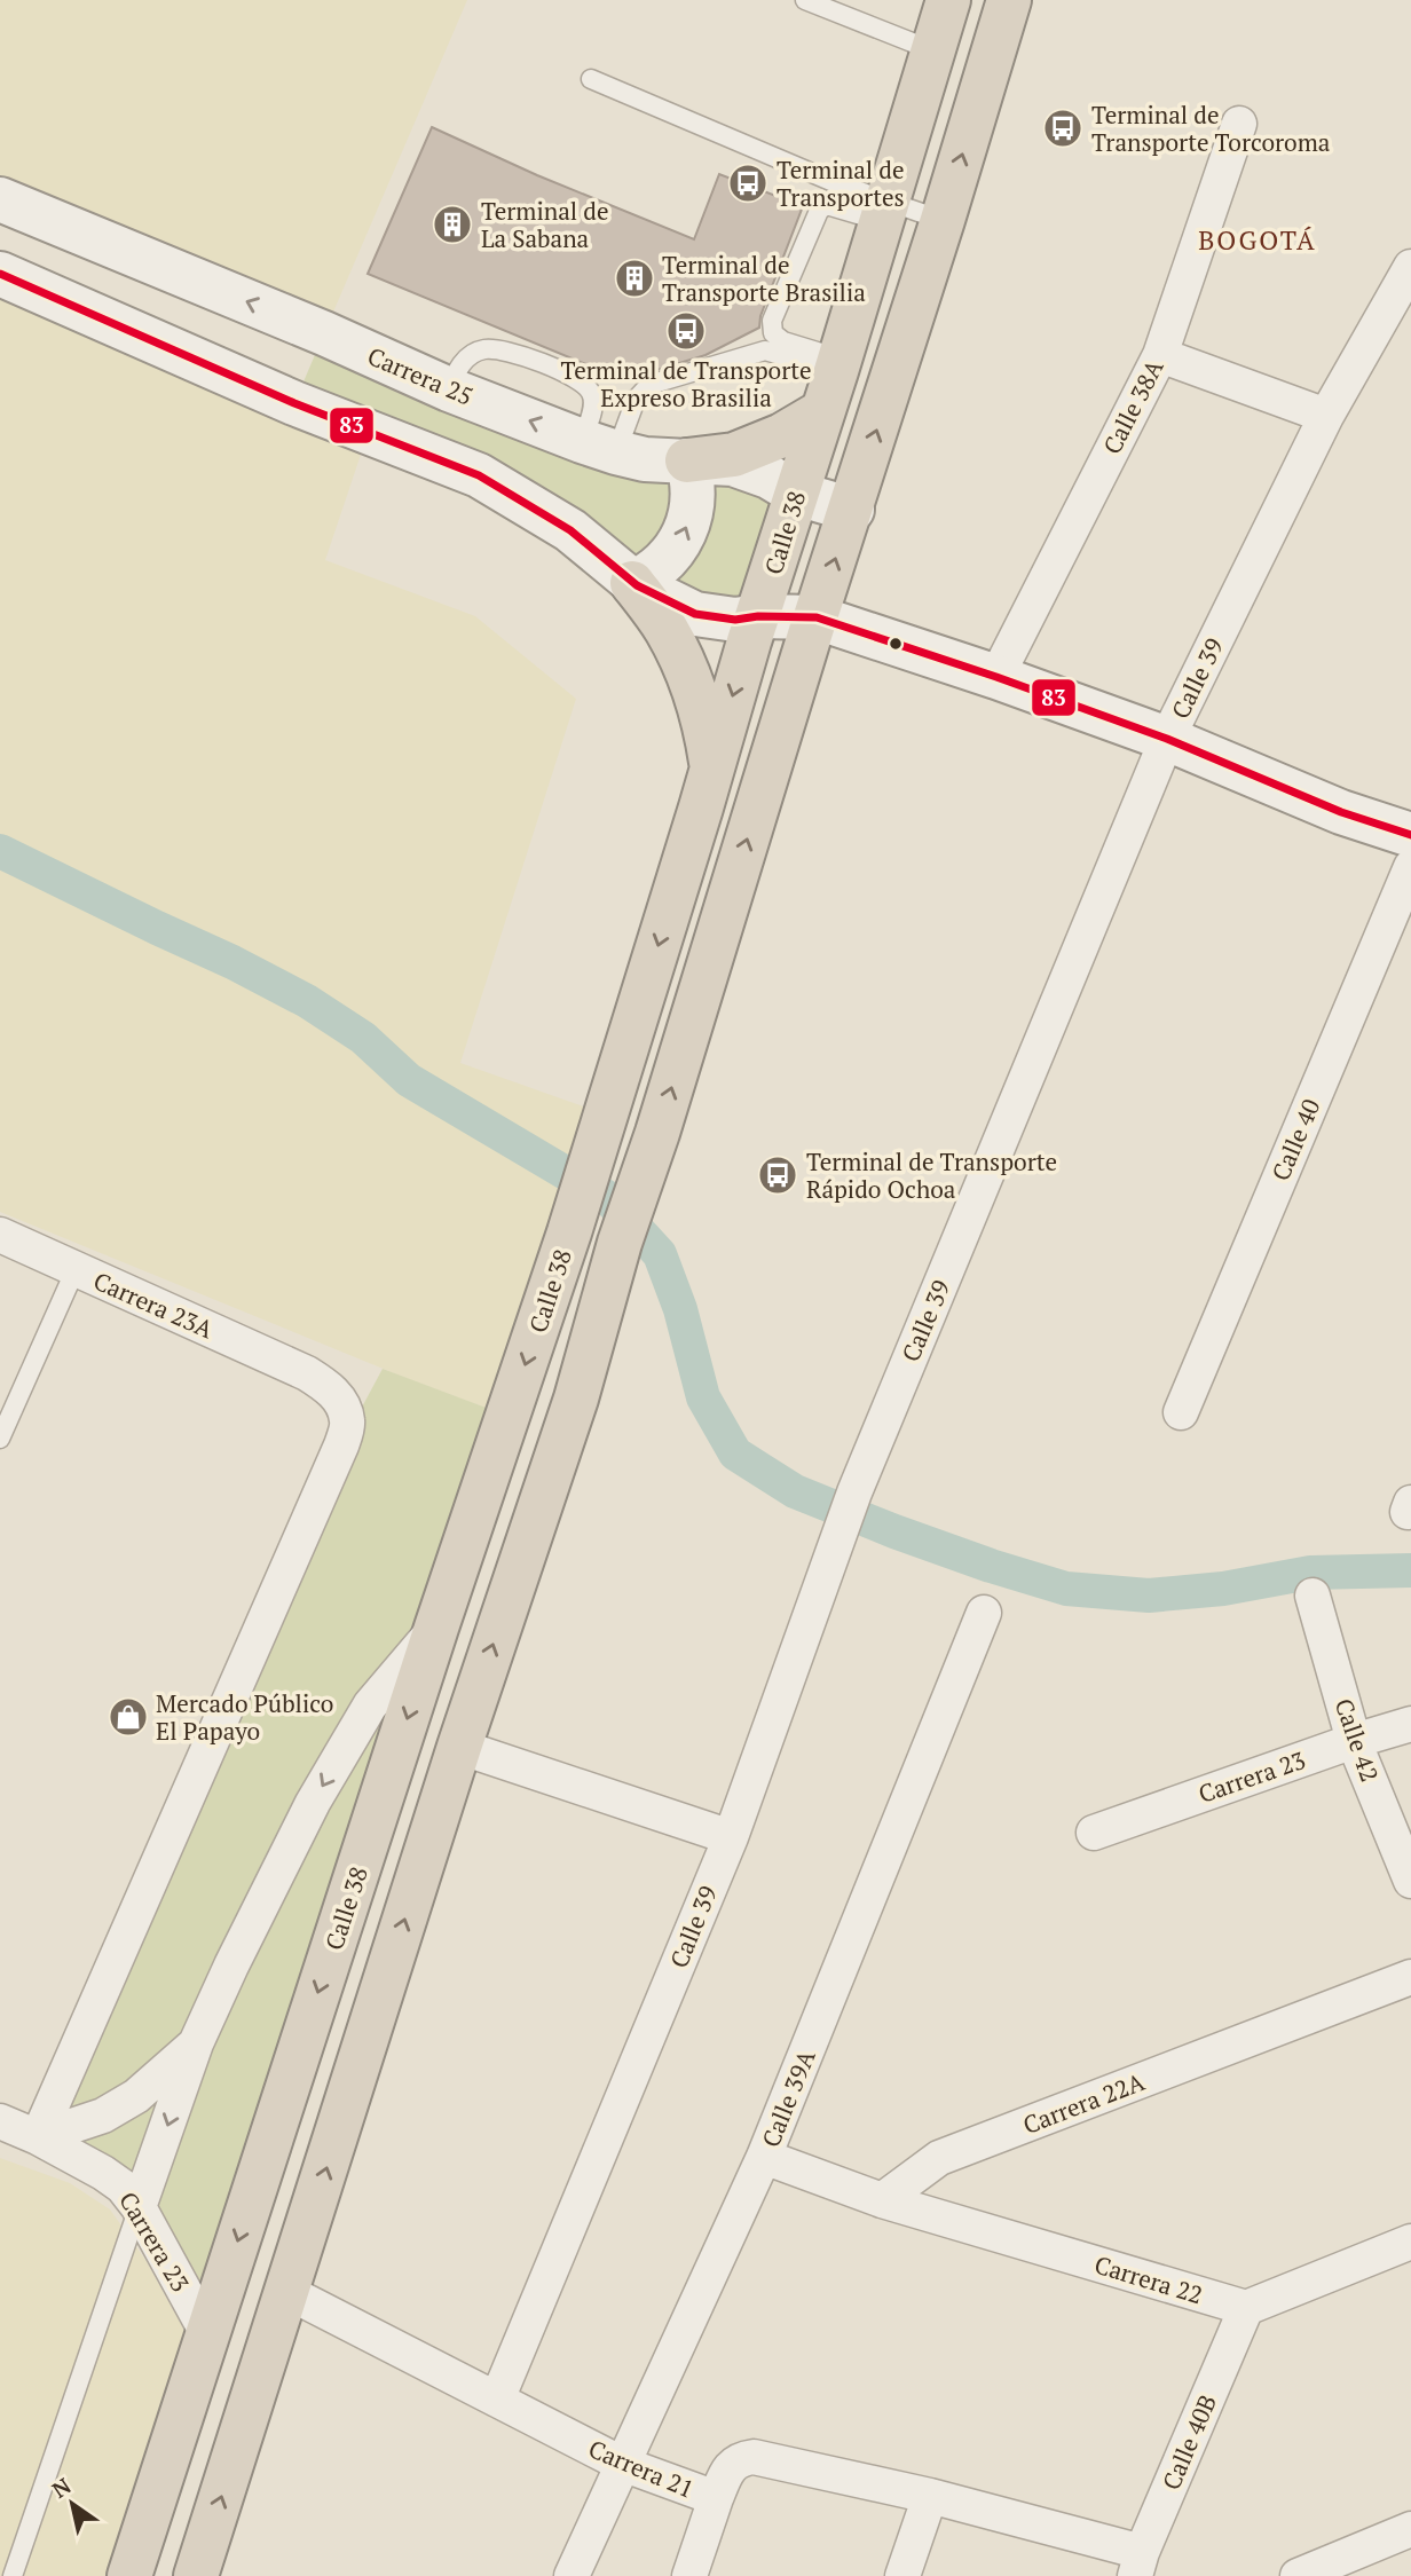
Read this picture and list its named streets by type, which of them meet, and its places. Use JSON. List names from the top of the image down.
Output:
{
  "streets": {
    "highway": ["Calle 38"],
    "main road": ["Carrera 25"],
    "street": [
      "Calle 38A",
      "Calle 39",
      "Calle 40",
      "Carrera 23A",
      "Calle 42",
      "Carrera 23",
      "Calle 39A",
      "Carrera 22A",
      "Carrera 22",
      "Calle 40B",
      "Carrera 21"
    ]
  },
  "crossings": [
    ["Carrera 25", "Calle 38"],
    ["Calle 38", "Carrera 23"],
    ["Calle 39", "Carrera 21"],
    ["Carrera 23A", "Carrera 23"],
    ["Calle 42", "Carrera 23"],
    ["Calle 39A", "Carrera 21"],
    ["Carrera 22A", "Carrera 22"],
    ["Carrera 22", "Calle 40B"],
    ["Calle 40B", "Carrera 21"]
  ],
  "districts": ["BOGOTÁ"],
  "places": {
    "bus stop": [
      "Terminal de Transporte Torcoroma",
      "Terminal de Transportes",
      "Terminal de Transporte Expreso Brasilia",
      "Terminal de Transporte Rápido Ochoa"
    ],
    "building": ["Terminal de La Sabana", "Terminal de Transporte Brasilia"],
    "shop": ["Mercado Público El Papayo"]
  },
  "lines": ["transit line 83"],
  "north": "top left"
}
